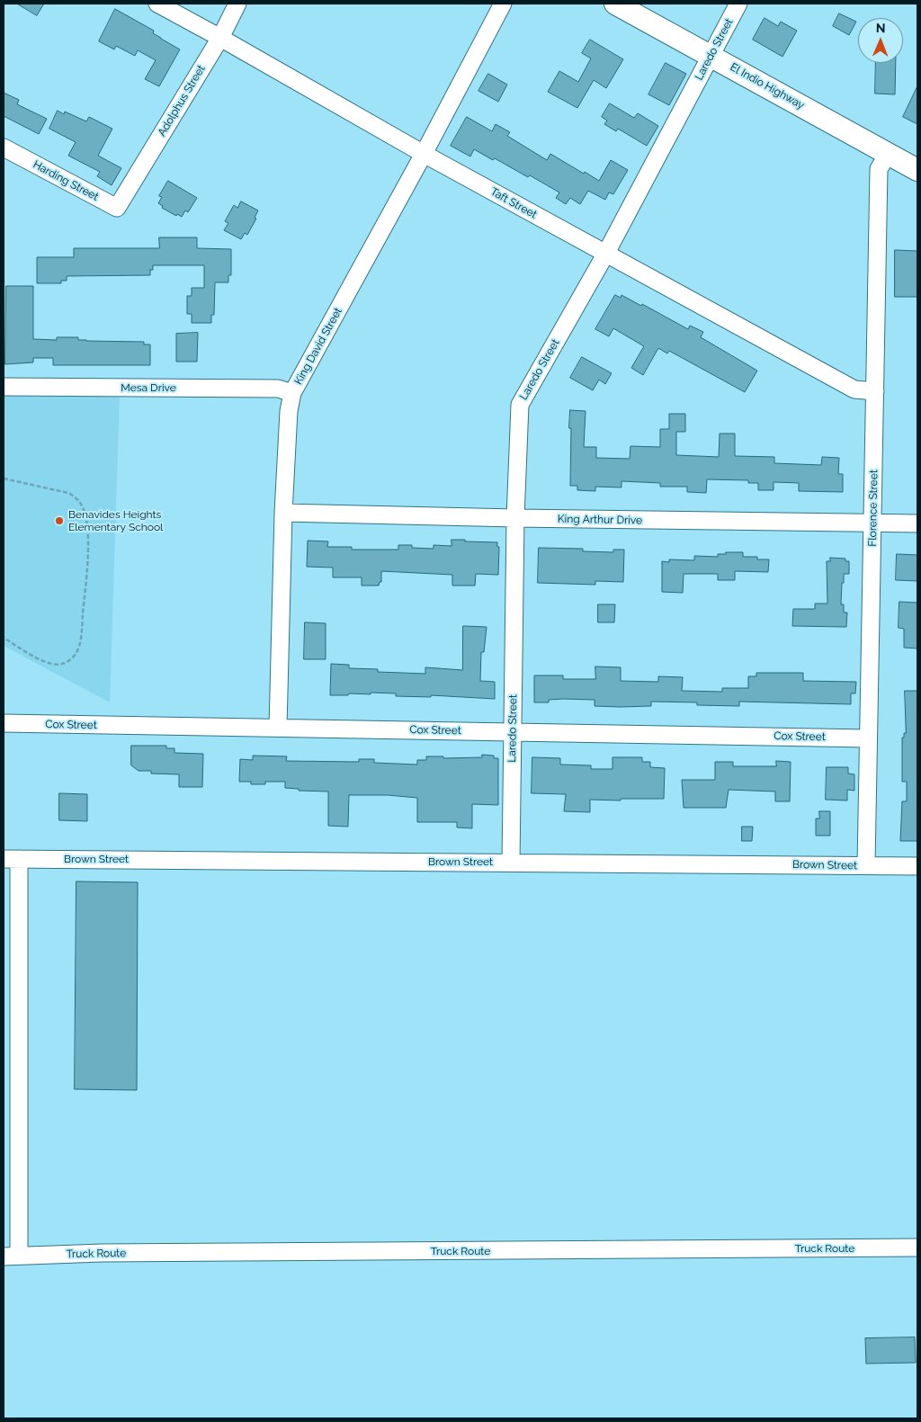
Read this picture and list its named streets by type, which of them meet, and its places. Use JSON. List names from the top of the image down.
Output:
{
  "streets": {
    "main road": ["El Indio Highway"],
    "street": [
      "Laredo Street",
      "Adolphus Street",
      "Harding Street",
      "Taft Street",
      "King David Street",
      "Mesa Drive",
      "Florence Street",
      "King Arthur Drive",
      "Cox Street",
      "Brown Street",
      "Truck Route"
    ]
  },
  "crossings": [
    ["Laredo Street", "El Indio Highway"],
    ["Laredo Street", "Taft Street"],
    ["Laredo Street", "King Arthur Drive"],
    ["Laredo Street", "Cox Street"],
    ["Laredo Street", "Brown Street"],
    ["El Indio Highway", "Florence Street"],
    ["Adolphus Street", "Harding Street"],
    ["Adolphus Street", "Taft Street"],
    ["Taft Street", "King David Street"],
    ["Taft Street", "Florence Street"],
    ["King David Street", "Mesa Drive"],
    ["King David Street", "King Arthur Drive"],
    ["King David Street", "Cox Street"],
    ["Florence Street", "King Arthur Drive"],
    ["Florence Street", "Cox Street"],
    ["Florence Street", "Brown Street"]
  ],
  "places": ["Benavides Heights Elementary School"],
  "north": "top"
}
